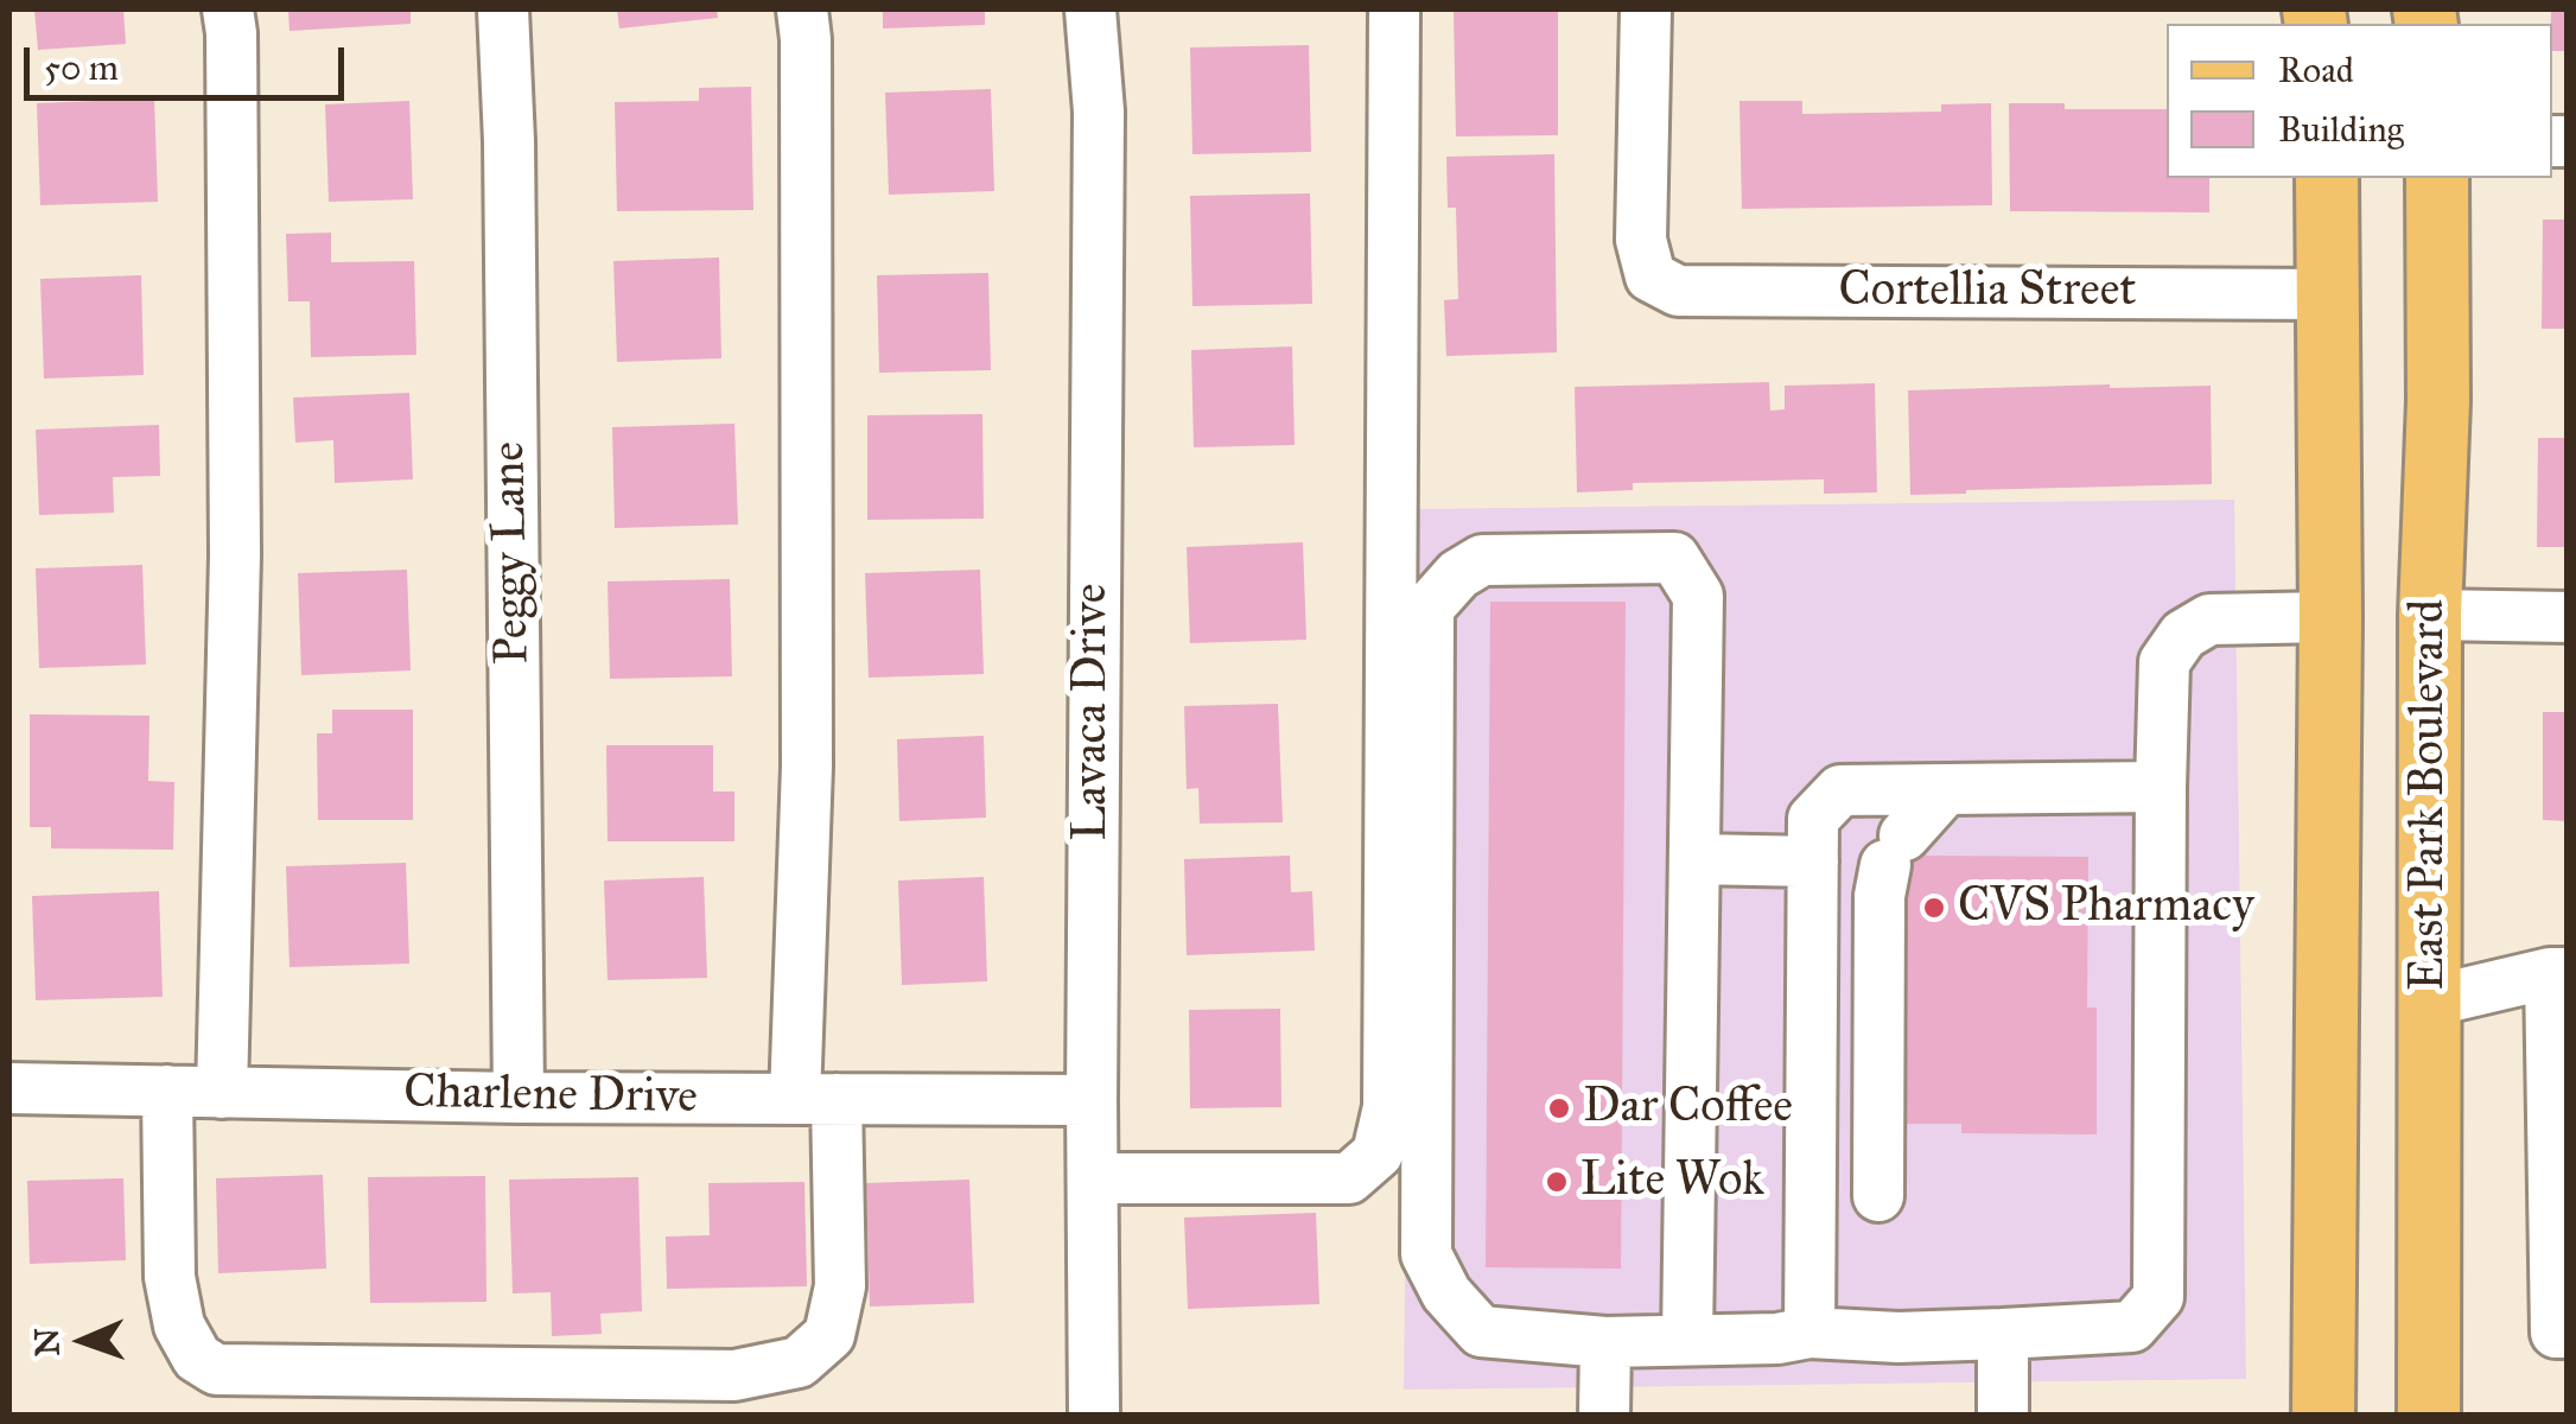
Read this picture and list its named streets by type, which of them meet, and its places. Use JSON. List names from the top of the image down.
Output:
{
  "streets": {
    "main road": ["East Park Boulevard"],
    "street": [
      "Cortellia Street",
      "Peggy Lane",
      "Lavaca Drive",
      "Charlene Drive"
    ]
  },
  "crossings": [
    ["Peggy Lane", "Charlene Drive"],
    ["Lavaca Drive", "Charlene Drive"]
  ],
  "places": ["CVS Pharmacy", "Dar Coffee", "Lite Wok"],
  "legend": ["Road", "Building"],
  "scale_bar": "50 m",
  "north": "left"
}
